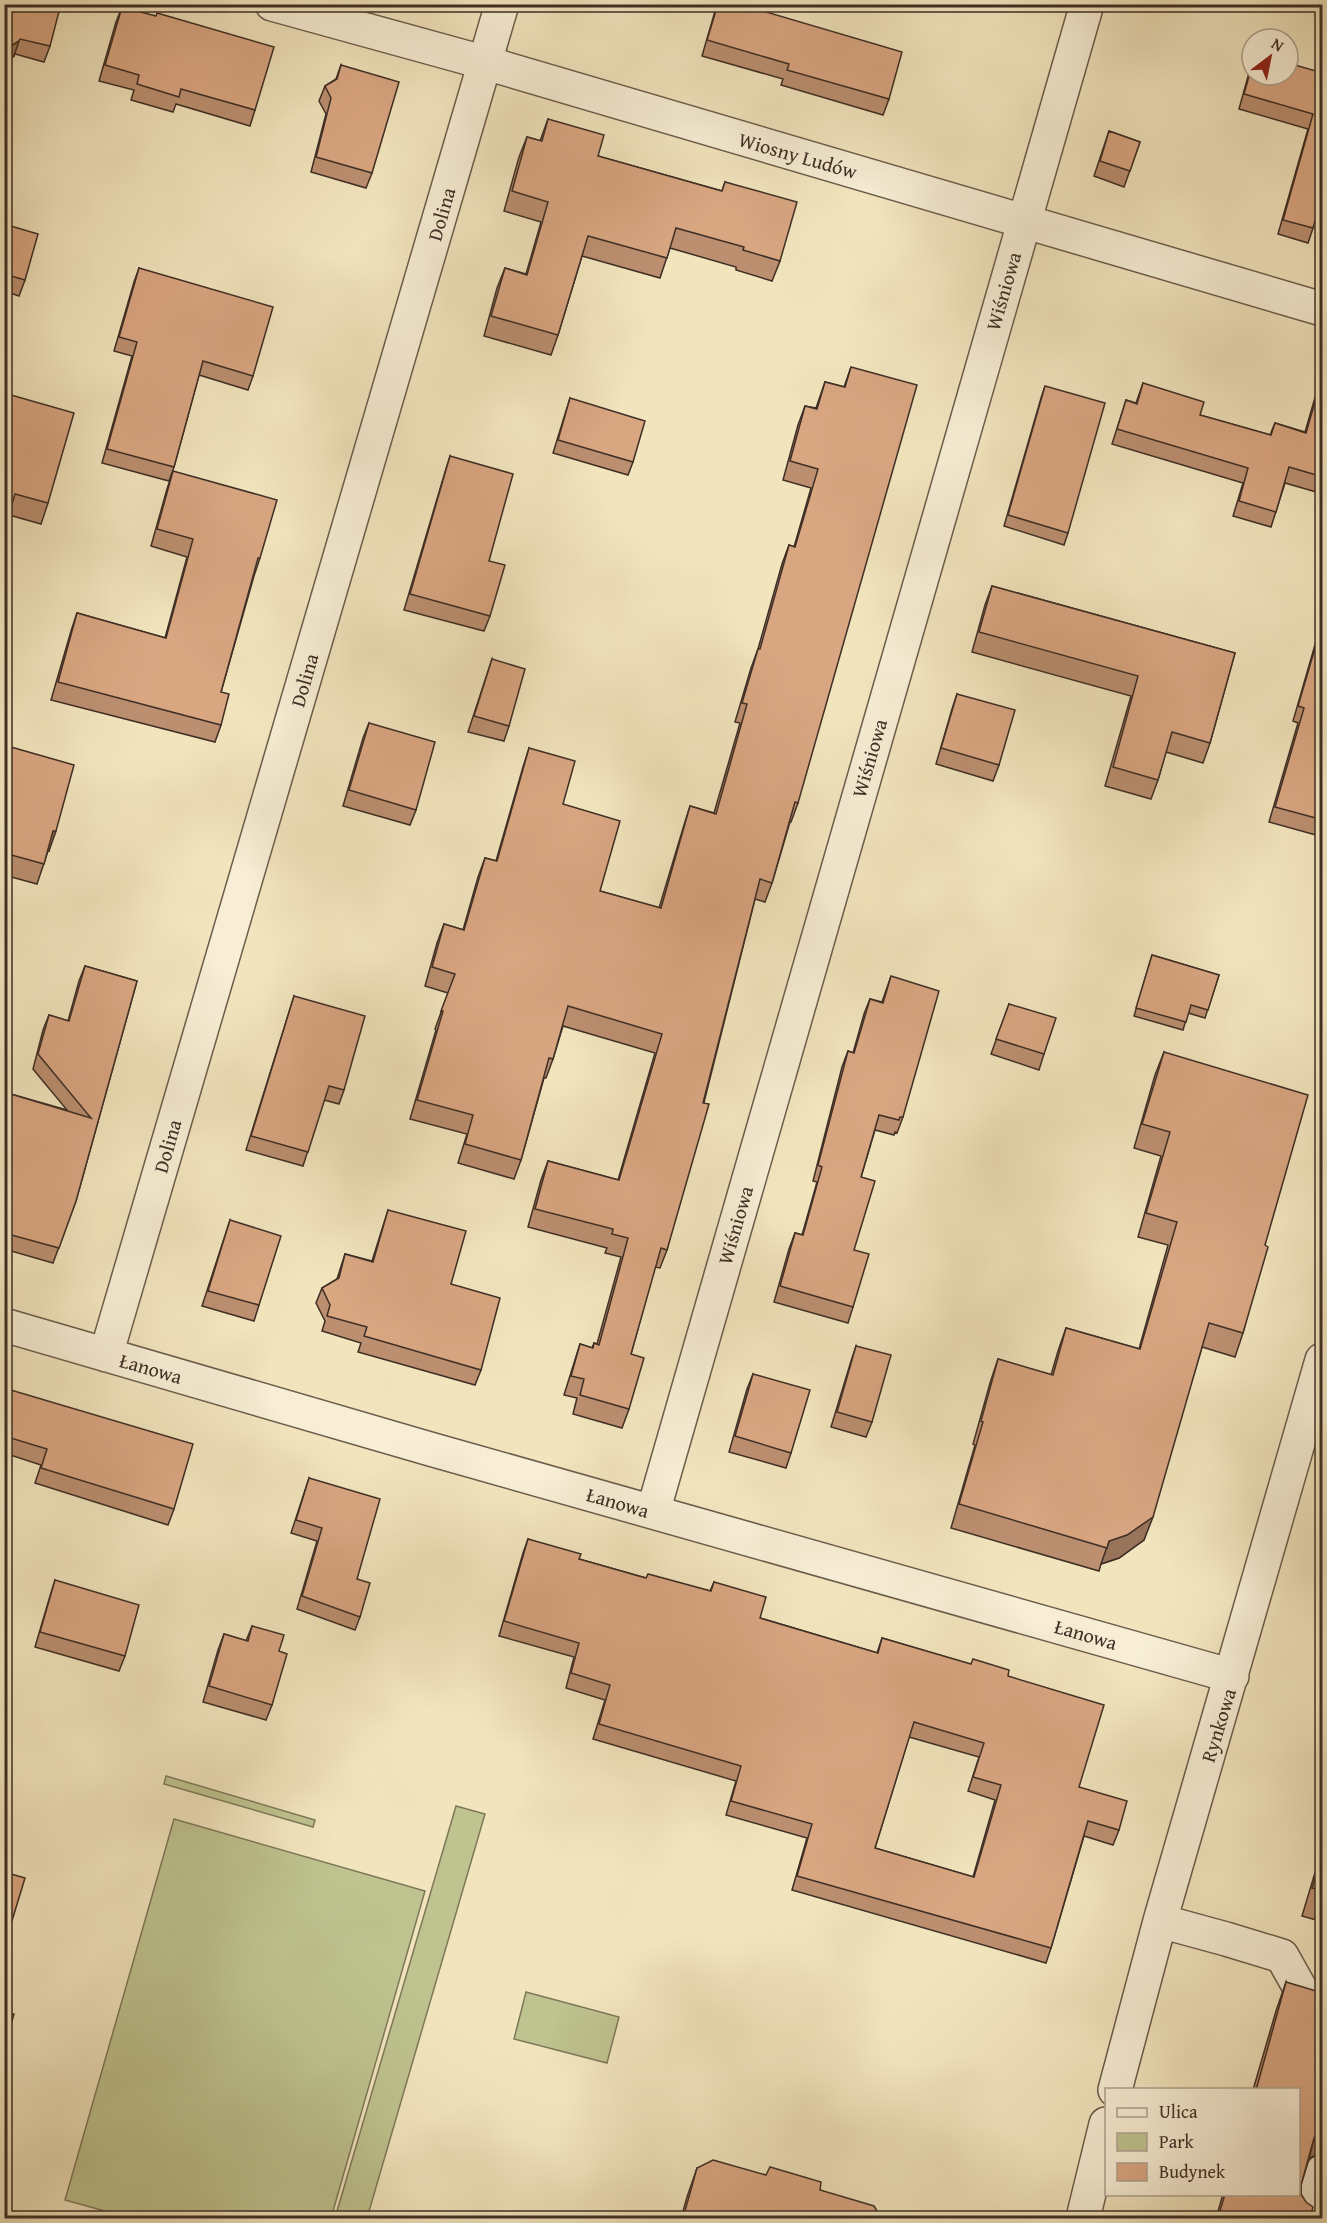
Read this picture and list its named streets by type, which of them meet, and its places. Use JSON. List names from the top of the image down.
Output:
{
  "streets": {
    "street": [
      "Wiosny Ludów",
      "Dolina",
      "Wiśniowa",
      "Łanowa",
      "Rynkowa"
    ]
  },
  "crossings": [
    ["Wiosny Ludów", "Dolina"],
    ["Wiosny Ludów", "Wiśniowa"],
    ["Dolina", "Łanowa"],
    ["Wiśniowa", "Łanowa"],
    ["Łanowa", "Rynkowa"]
  ],
  "legend": ["Ulica", "Park", "Budynek"],
  "north": "top right"
}
